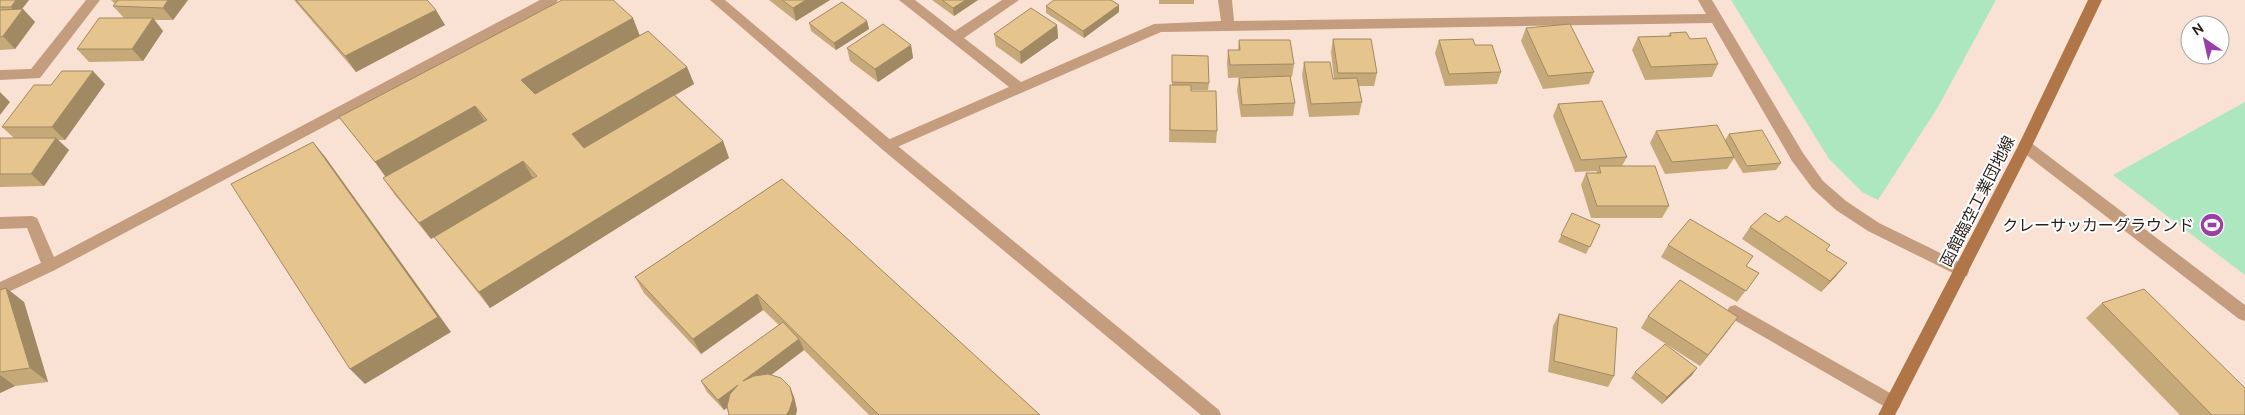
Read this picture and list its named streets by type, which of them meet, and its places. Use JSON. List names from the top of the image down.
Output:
{
  "streets": {
    "main road": ["函館臨空工業団地線"]
  },
  "places": {
    "sports": ["クレーサッカーグラウンド"]
  },
  "north": "top left"
}
